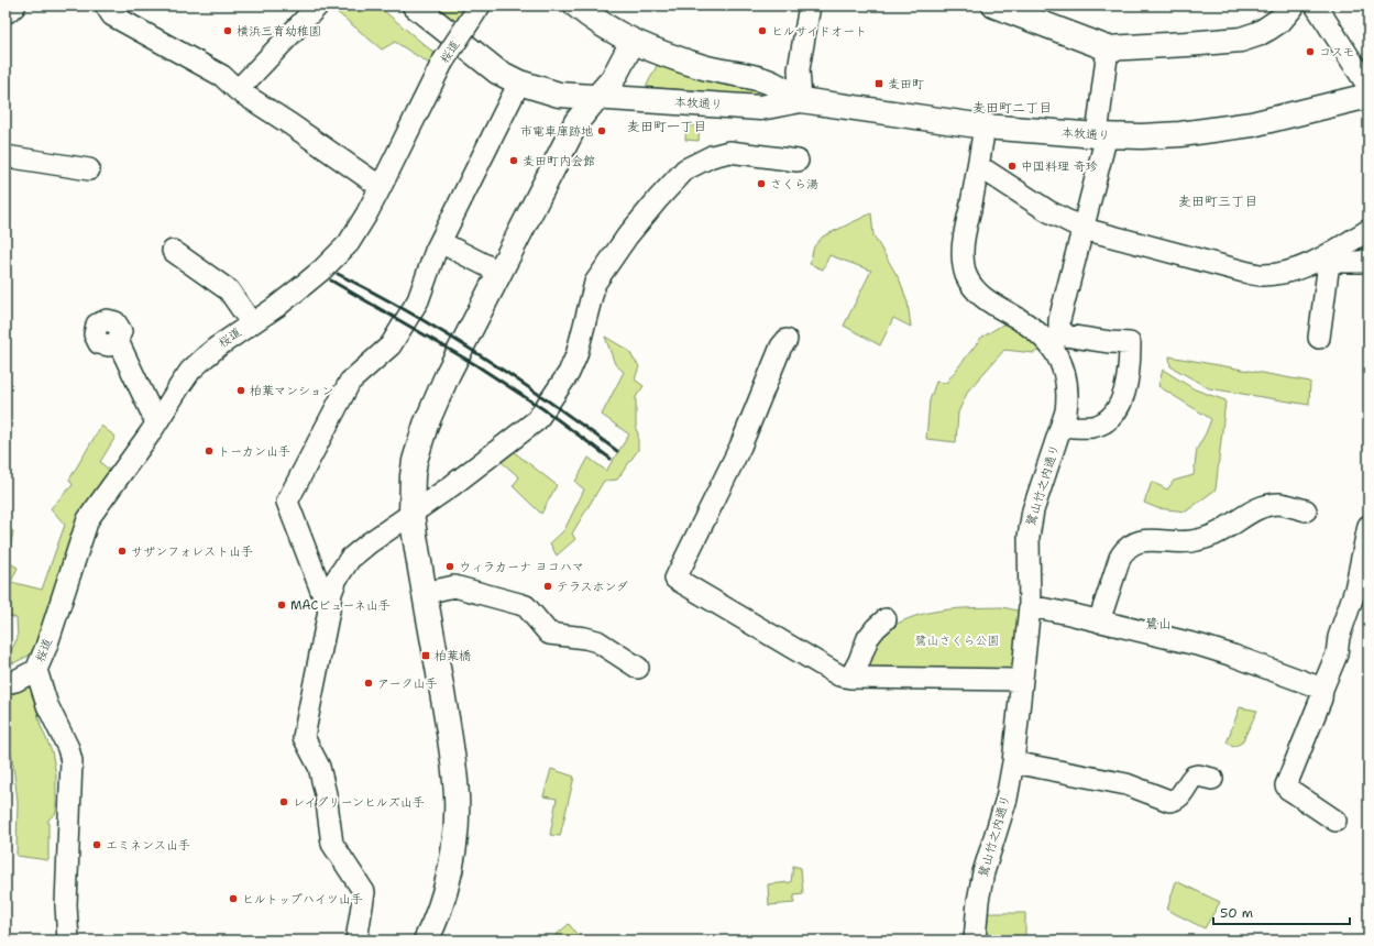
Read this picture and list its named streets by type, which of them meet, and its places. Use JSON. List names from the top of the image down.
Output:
{
  "streets": {
    "street": ["桜道", "本牧通り", "鷺山竹之内通り"]
  },
  "crossings": [
    ["本牧通り", "鷺山竹之内通り"]
  ],
  "districts": [
    "麦田町二丁目",
    "麦田町一丁目",
    "麦田町三丁目",
    "鷺山"
  ],
  "parks": ["鷺山さくら公園"],
  "places": {
    "other": [
      "横浜三育幼稚園",
      "ヒルサイドオート",
      "コスモ",
      "市電車庫跡地",
      "麦田町内会館",
      "中国料理 奇珍",
      "さくら湯",
      "柏葉マンション",
      "トーカン山手",
      "サザンフォレスト山手",
      "ウィラカーナ ヨコハマ",
      "テラスホンダ",
      "MACビューネ山手",
      "アーク山手",
      "レイグリーンヒルズ山手",
      "エミネンス山手",
      "ヒルトップハイツ山手"
    ],
    "transit": ["麦田町", "柏葉橋"]
  },
  "scale_bar": "50 m"
}
